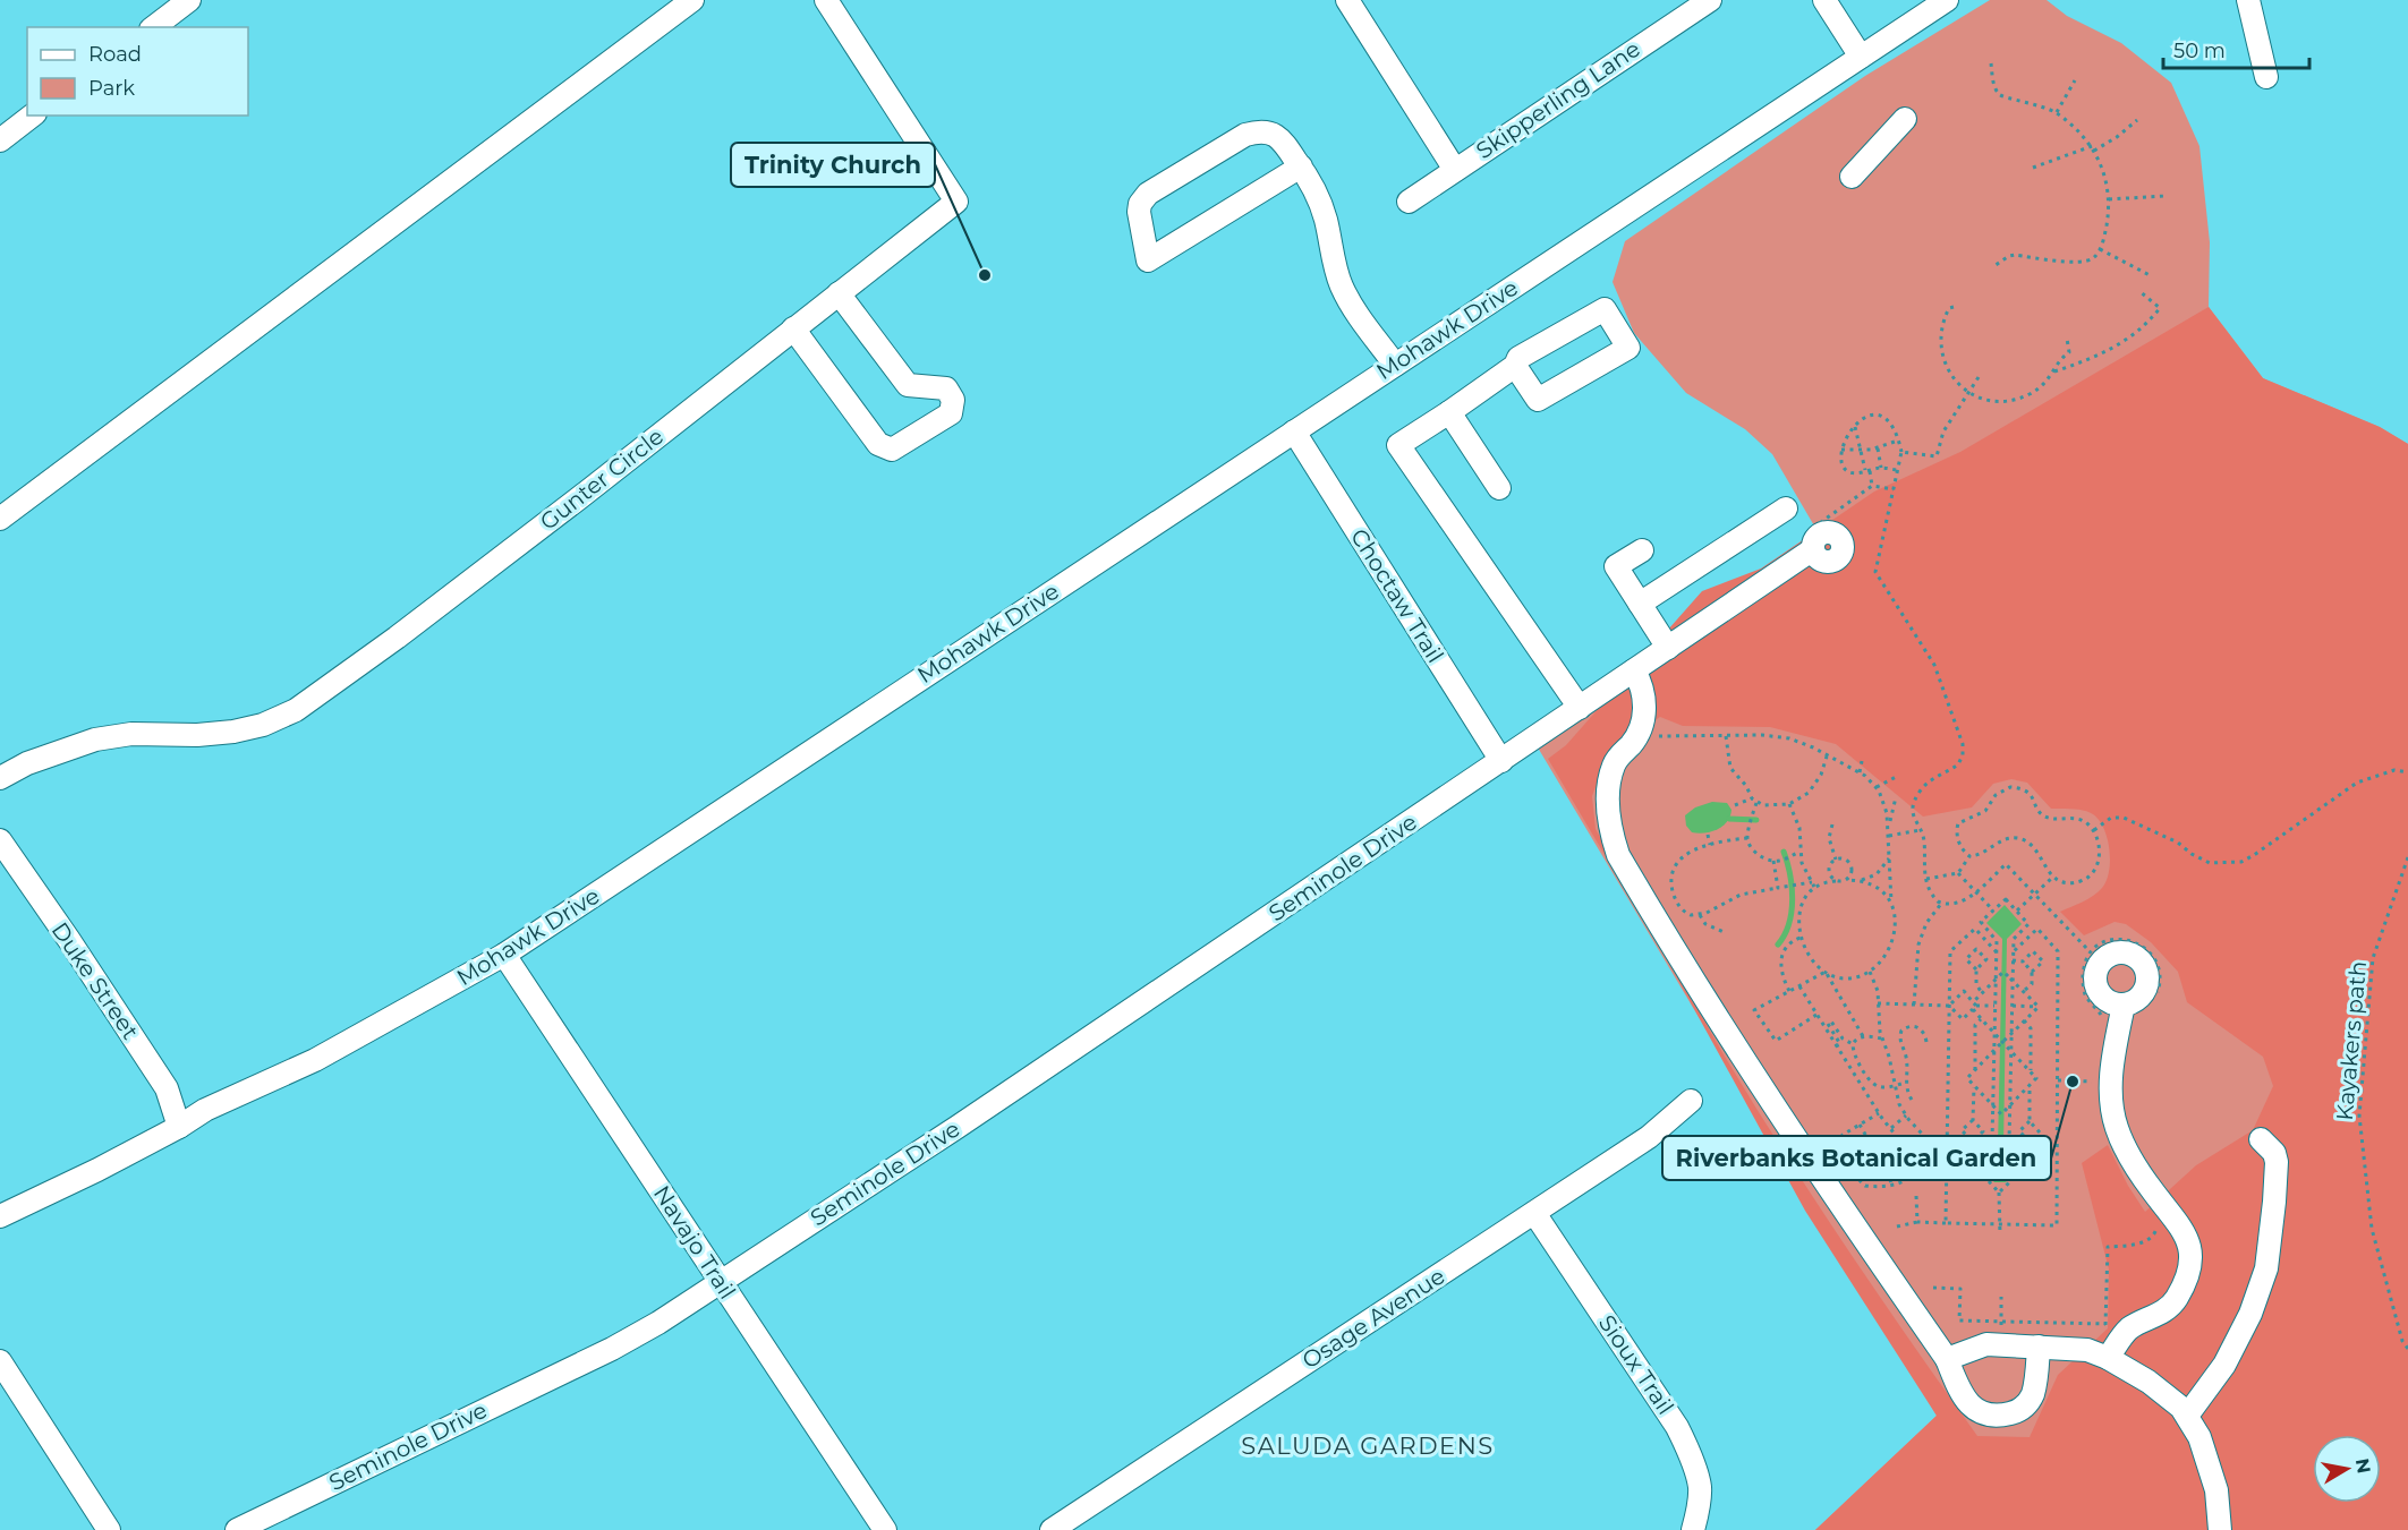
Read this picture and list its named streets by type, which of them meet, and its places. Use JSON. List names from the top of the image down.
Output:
{
  "streets": {
    "street": [
      "Skipperling Lane",
      "Mohawk Drive",
      "Gunter Circle",
      "Choctaw Trail",
      "Seminole Drive",
      "Duke Street",
      "Navajo Trail",
      "Osage Avenue",
      "Sioux Trail"
    ],
    "path": ["Kayakers path"]
  },
  "crossings": [
    ["Mohawk Drive", "Choctaw Trail"],
    ["Mohawk Drive", "Duke Street"],
    ["Mohawk Drive", "Navajo Trail"],
    ["Choctaw Trail", "Seminole Drive"],
    ["Seminole Drive", "Navajo Trail"],
    ["Osage Avenue", "Sioux Trail"]
  ],
  "districts": ["SALUDA GARDENS"],
  "places": ["Trinity Church", "Riverbanks Botanical Garden"],
  "legend": ["Road", "Park"],
  "scale_bar": "50 m",
  "north": "right"
}
